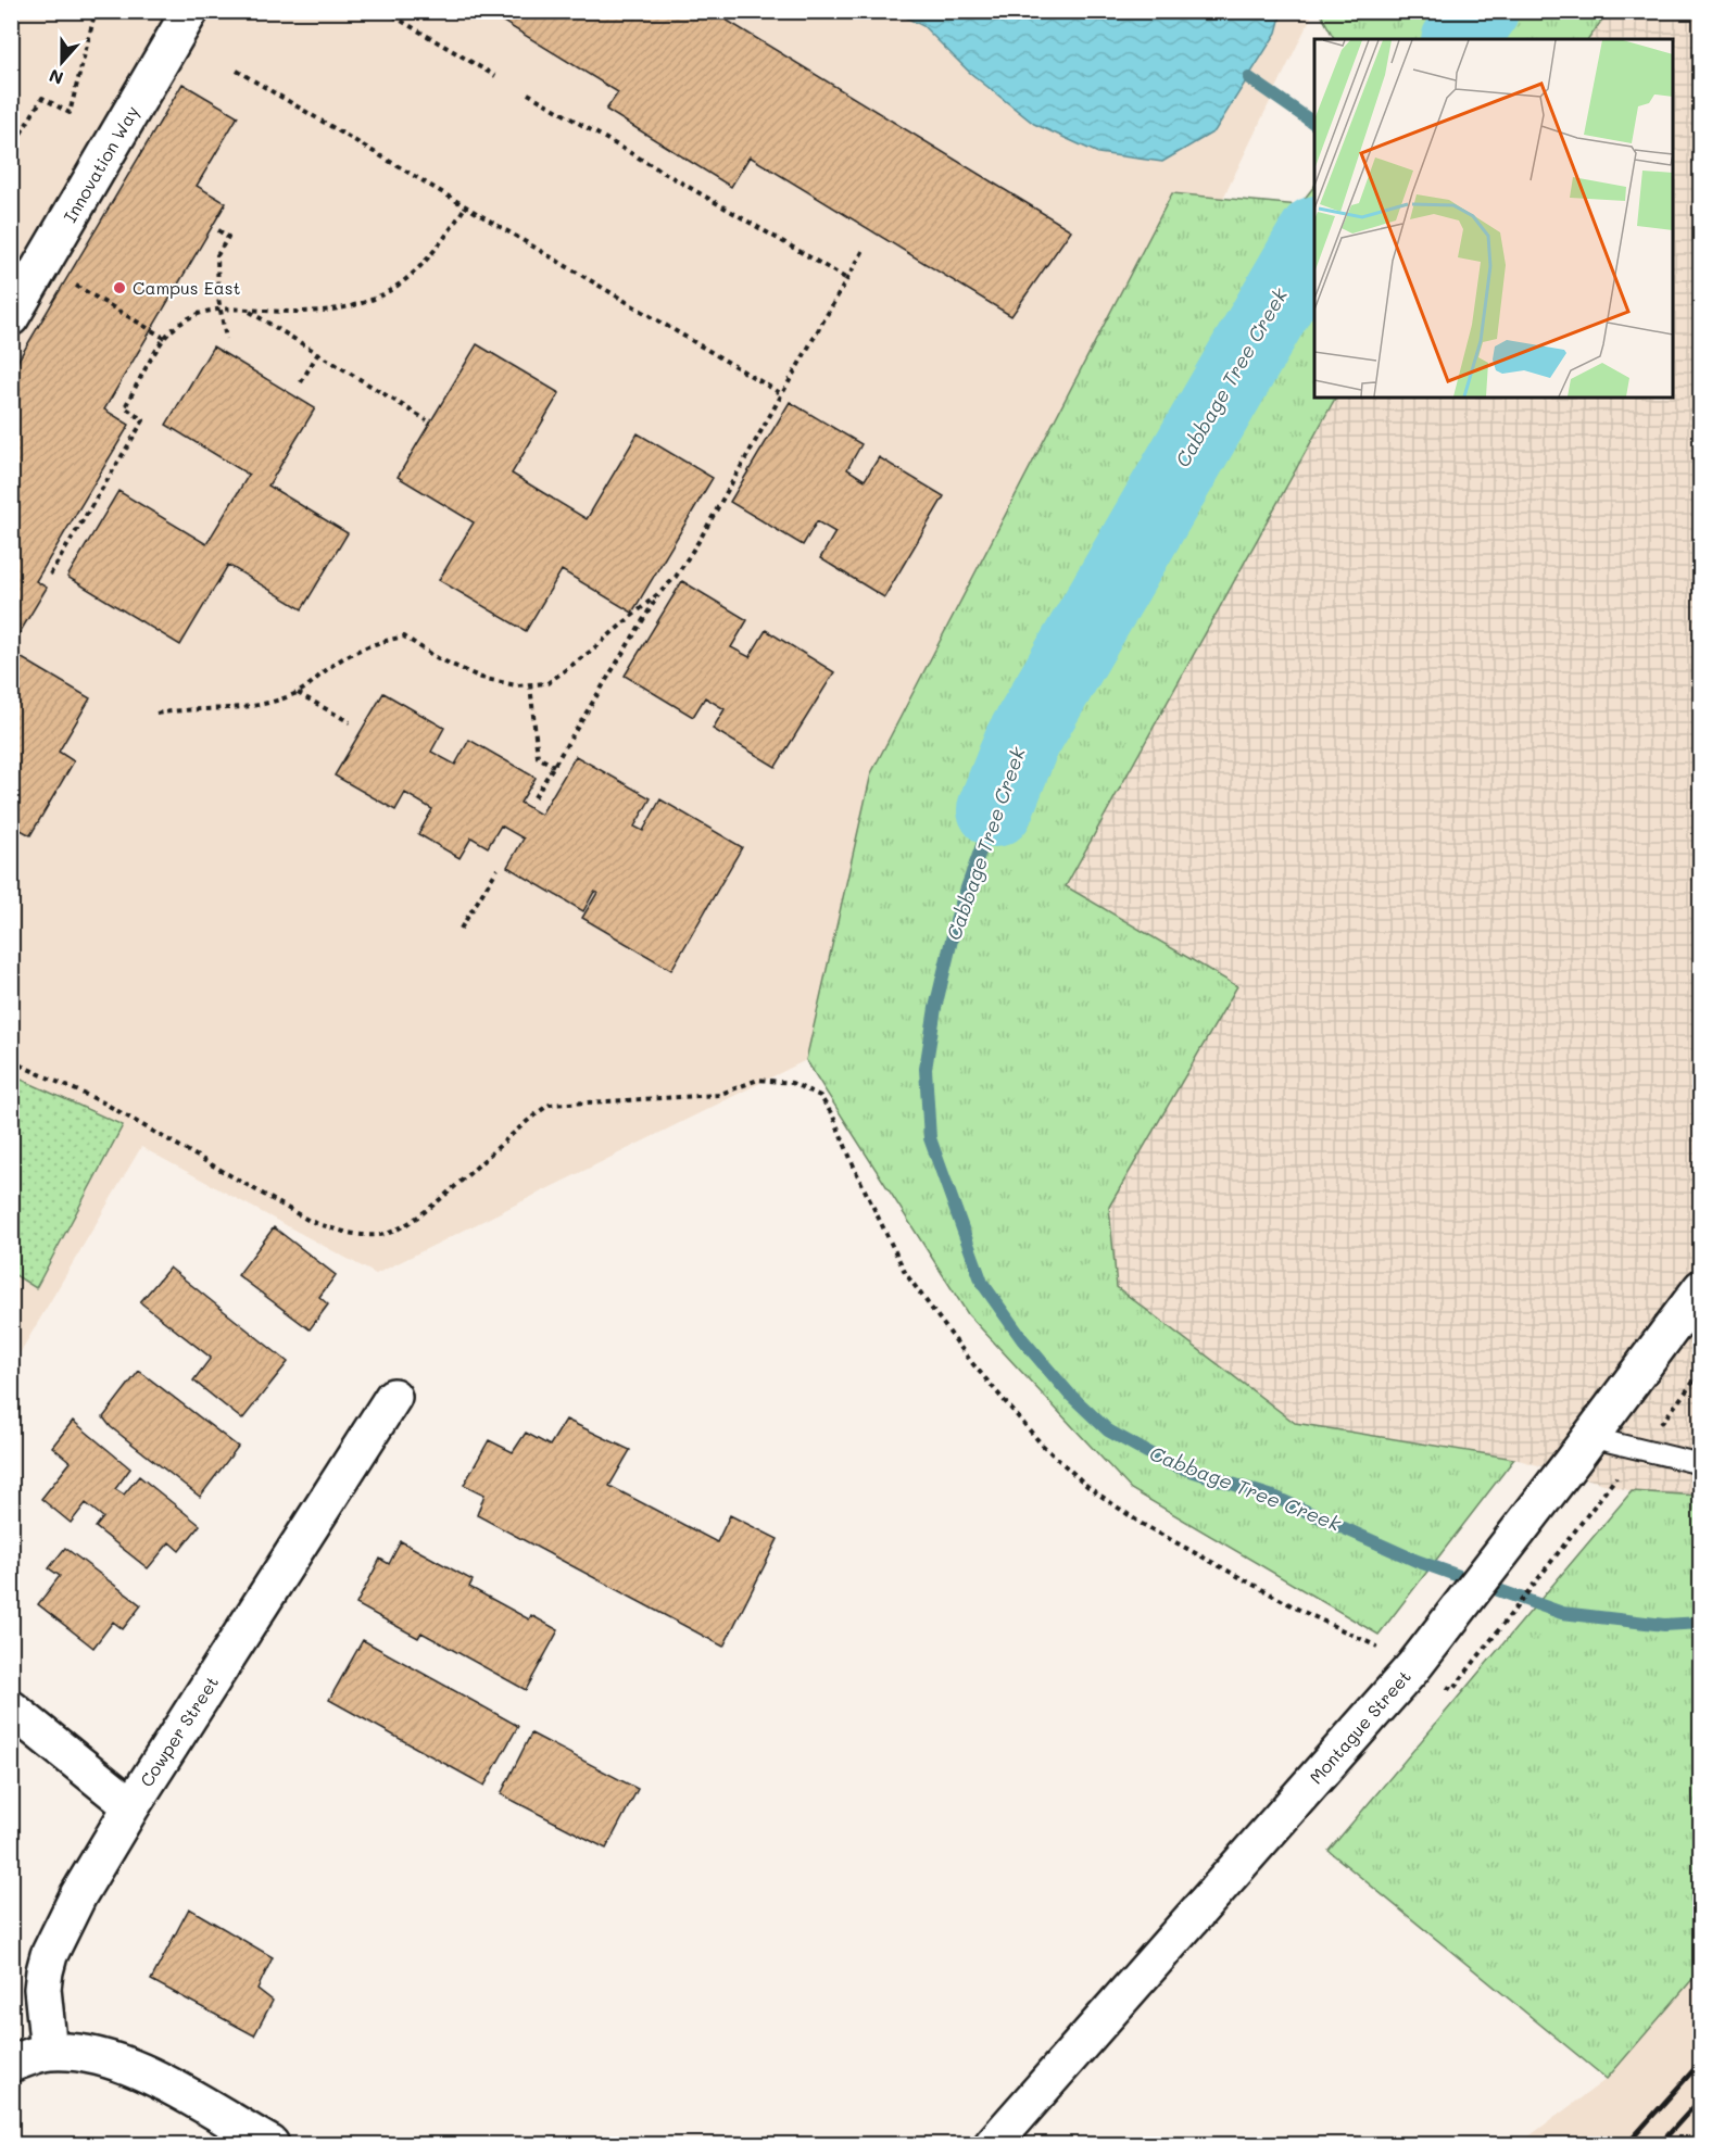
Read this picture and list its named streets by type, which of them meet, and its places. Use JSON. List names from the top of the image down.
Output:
{
  "streets": {
    "street": ["Innovation Way", "Montague Street", "Cowper Street"]
  },
  "water": ["Cabbage Tree Creek"],
  "places": ["Campus East"],
  "north": "bottom"
}
